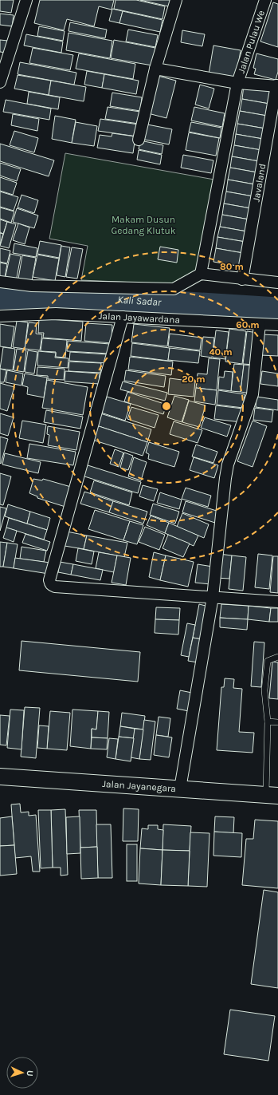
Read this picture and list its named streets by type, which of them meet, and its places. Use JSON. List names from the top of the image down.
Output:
{
  "streets": {
    "main road": ["Jalan Jayanegara"],
    "street": ["Jalan Pulau We", "Javaland", "Jalan Jayawardana"]
  },
  "water": ["Kali Sadar"],
  "parks": ["Makam Dusun Gedang Klutuk"],
  "north": "right",
  "rings": [
    "80 m",
    "60 m",
    "40 m",
    "20 m"
  ]
}
